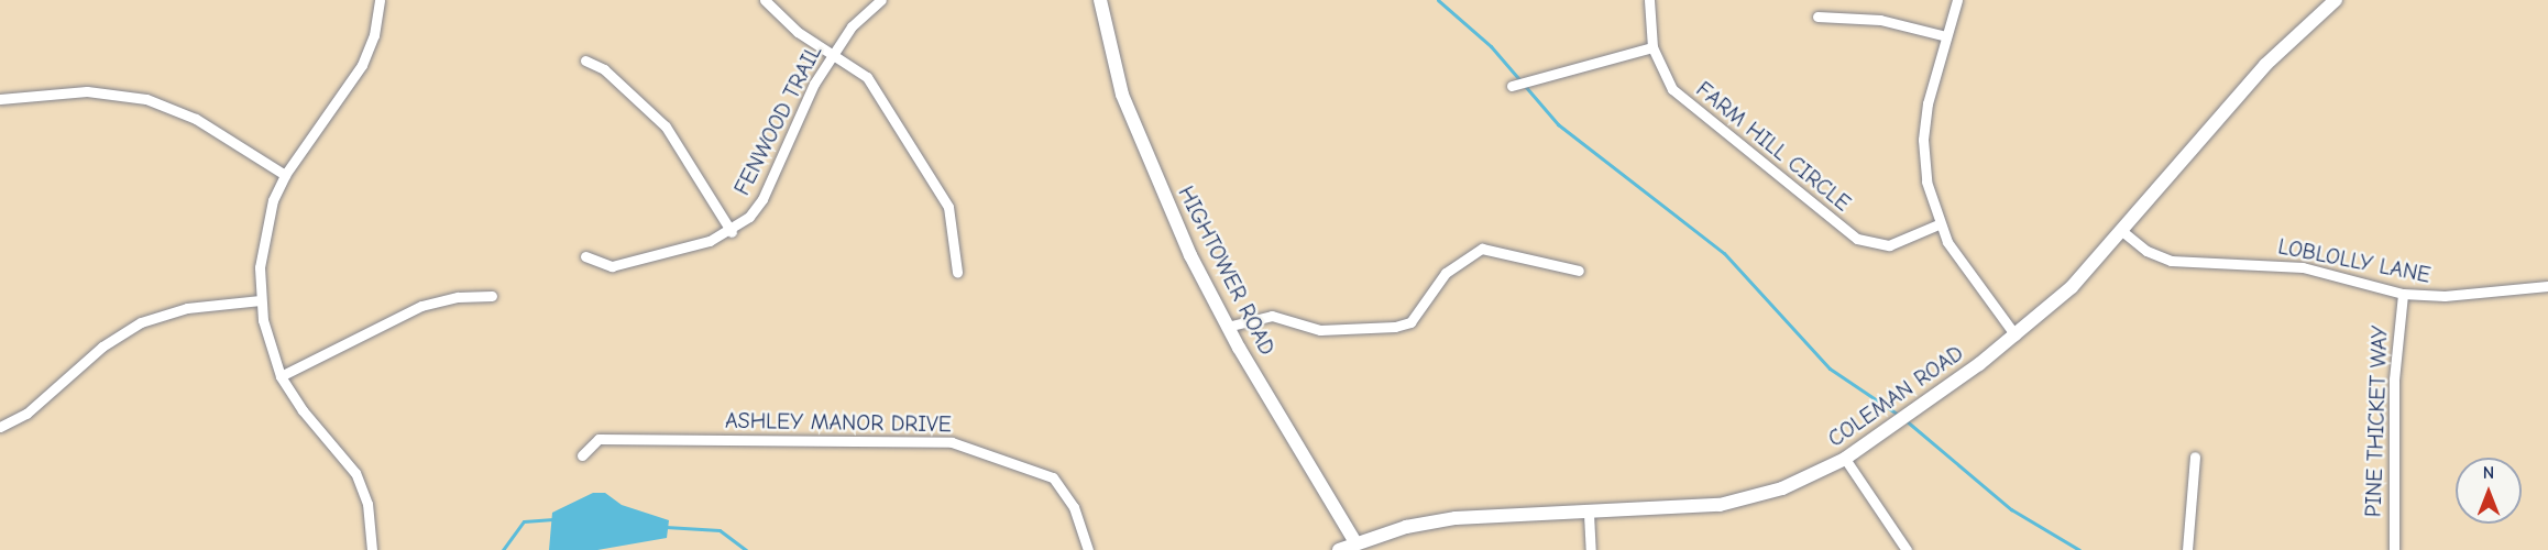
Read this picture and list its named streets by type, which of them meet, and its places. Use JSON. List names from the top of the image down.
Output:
{
  "streets": {
    "street": [
      "FENWOOD TRAIL",
      "FARM HILL CIRCLE",
      "LOBLOLLY LANE",
      "HIGHTOWER ROAD",
      "COLEMAN ROAD",
      "PINE THICKET WAY",
      "ASHLEY MANOR DRIVE"
    ]
  },
  "crossings": [
    ["LOBLOLLY LANE", "COLEMAN ROAD"],
    ["LOBLOLLY LANE", "PINE THICKET WAY"],
    ["HIGHTOWER ROAD", "COLEMAN ROAD"]
  ],
  "north": "top"
}
